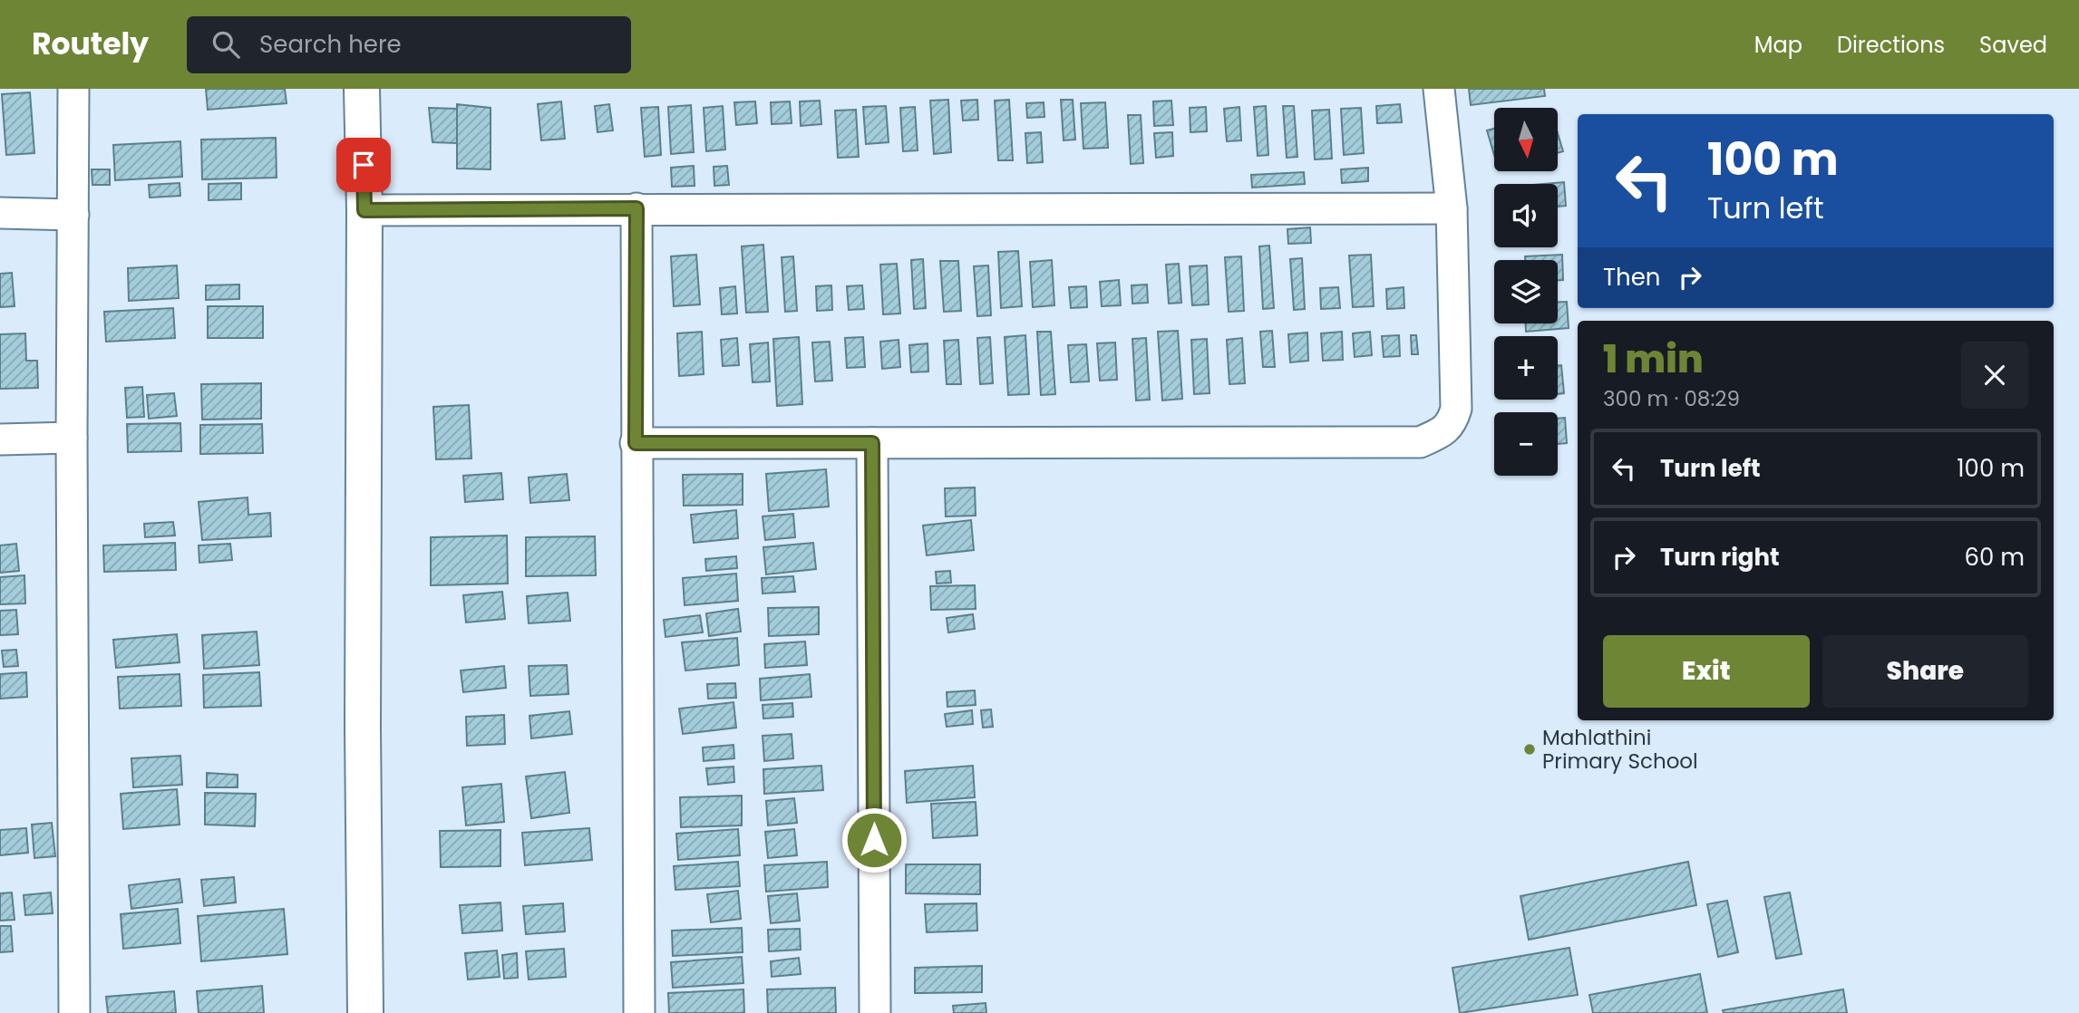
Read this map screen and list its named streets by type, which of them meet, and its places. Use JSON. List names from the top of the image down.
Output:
{
  "places": ["Mahlathini Primary School"],
  "north": "bottom",
  "page": {
    "header": "Routely",
    "search": "Search here",
    "nav": ["Map", "Directions", "Saved"],
    "map_buttons": ["+", "−"],
    "turn": ["100 m", "Turn left"],
    "then": "Then",
    "heading": ["1 min", "300 m · 08:29"],
    "list": [
      {
        "name": "Turn left",
        "value": "100 m"
      },
      {
        "name": "Turn right",
        "value": "60 m"
      }
    ],
    "buttons": ["Exit", "Share"]
  }
}
